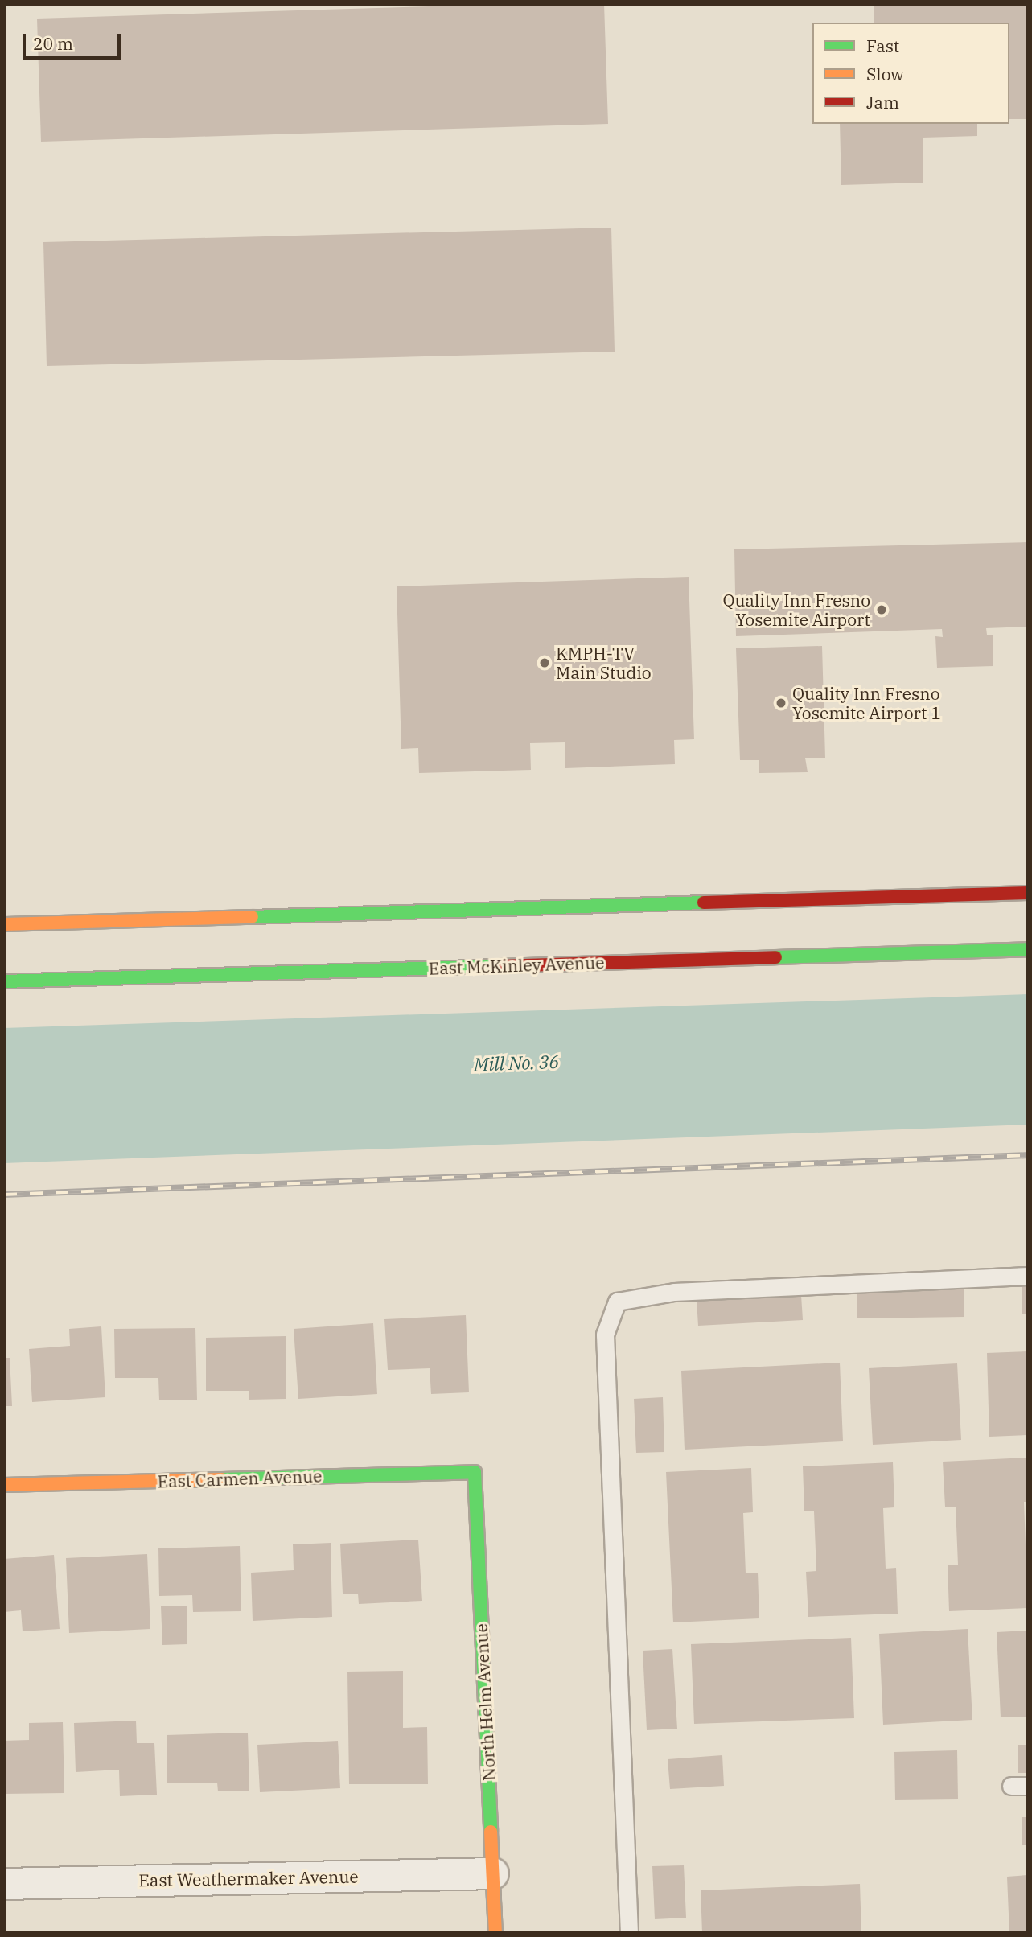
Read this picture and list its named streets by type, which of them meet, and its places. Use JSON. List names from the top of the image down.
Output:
{
  "streets": {
    "main road": ["East McKinley Avenue", "East Carmen Avenue", "North Helm Avenue"],
    "street": ["East Weathermaker Avenue"]
  },
  "crossings": [
    ["East Carmen Avenue", "North Helm Avenue"],
    ["North Helm Avenue", "East Weathermaker Avenue"]
  ],
  "water": ["Mill No. 36"],
  "places": ["Quality Inn Fresno Yosemite Airport", "KMPH-TV Main Studio", "Quality Inn Fresno Yosemite Airport 1"],
  "legend": ["Fast", "Slow", "Jam"],
  "scale_bar": "20 m"
}
